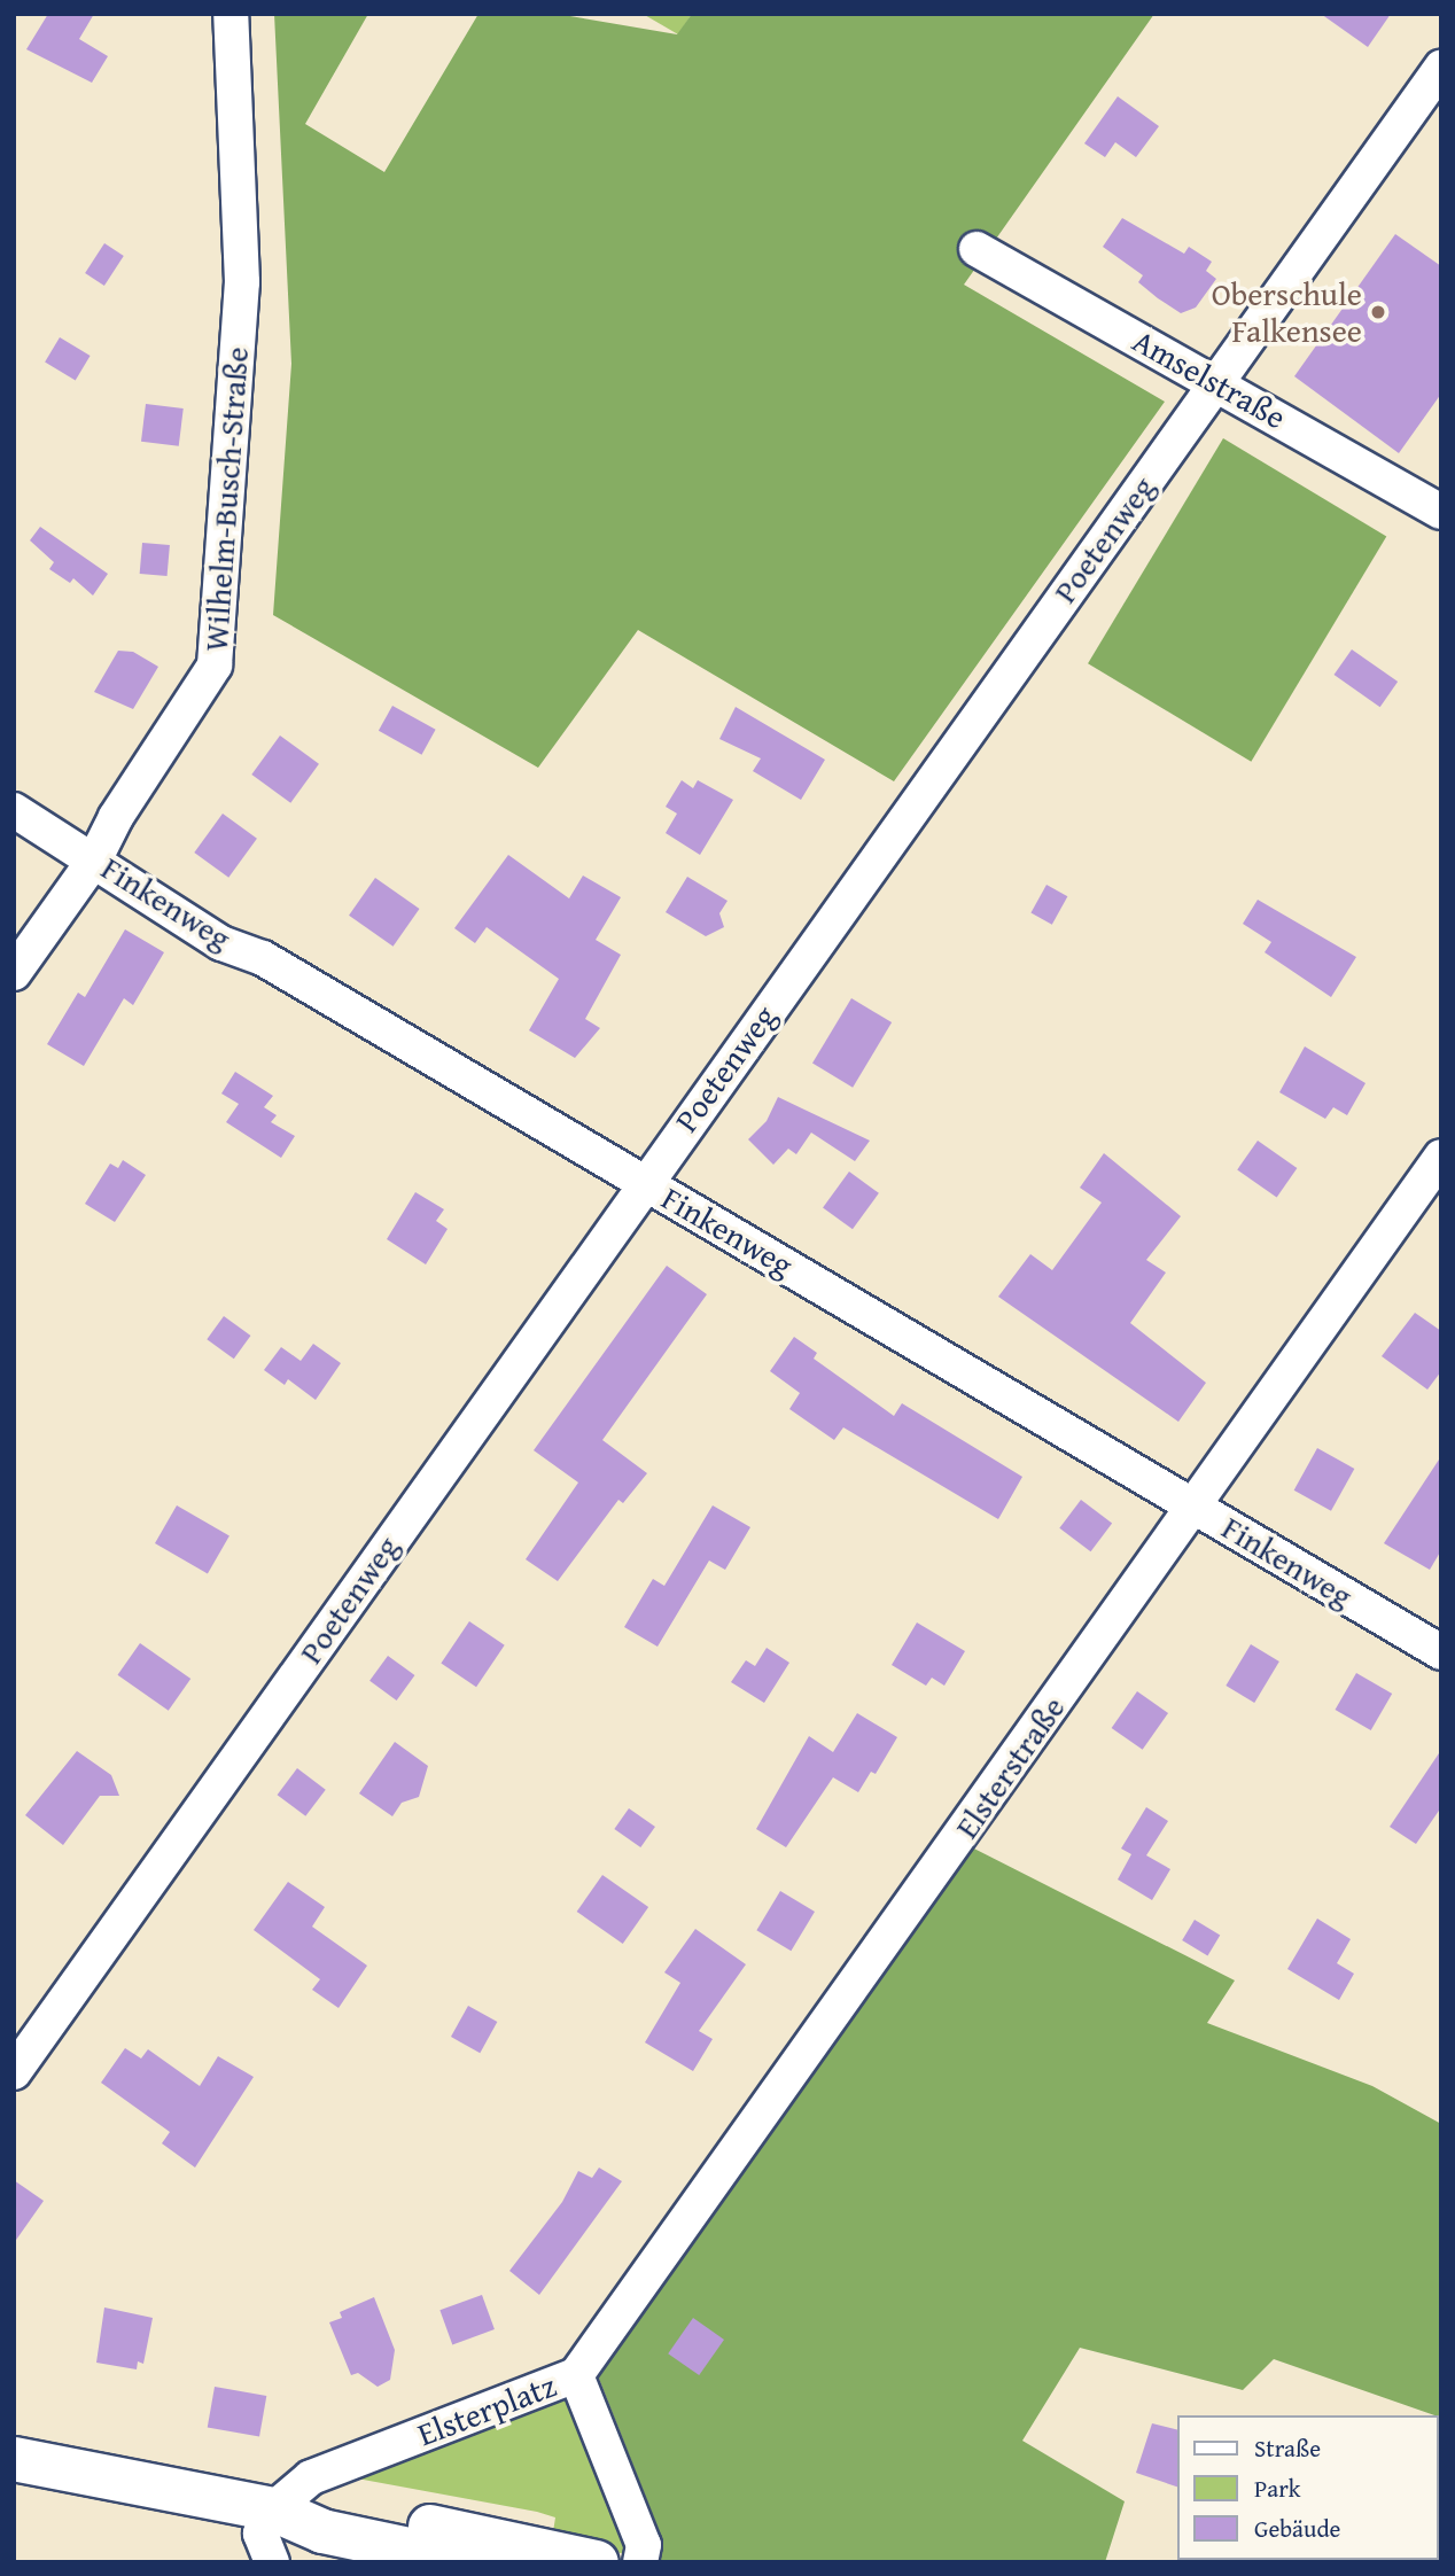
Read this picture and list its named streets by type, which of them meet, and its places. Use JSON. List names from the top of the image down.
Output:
{
  "streets": {
    "street": [
      "Amselstraße",
      "Wilhelm-Busch-Straße",
      "Poetenweg",
      "Finkenweg",
      "Elsterstraße",
      "Elsterplatz"
    ]
  },
  "crossings": [
    ["Amselstraße", "Poetenweg"],
    ["Wilhelm-Busch-Straße", "Finkenweg"],
    ["Poetenweg", "Finkenweg"],
    ["Finkenweg", "Elsterstraße"],
    ["Elsterstraße", "Elsterplatz"]
  ],
  "places": ["Oberschule Falkensee"],
  "legend": ["Straße", "Park", "Gebäude"]
}
